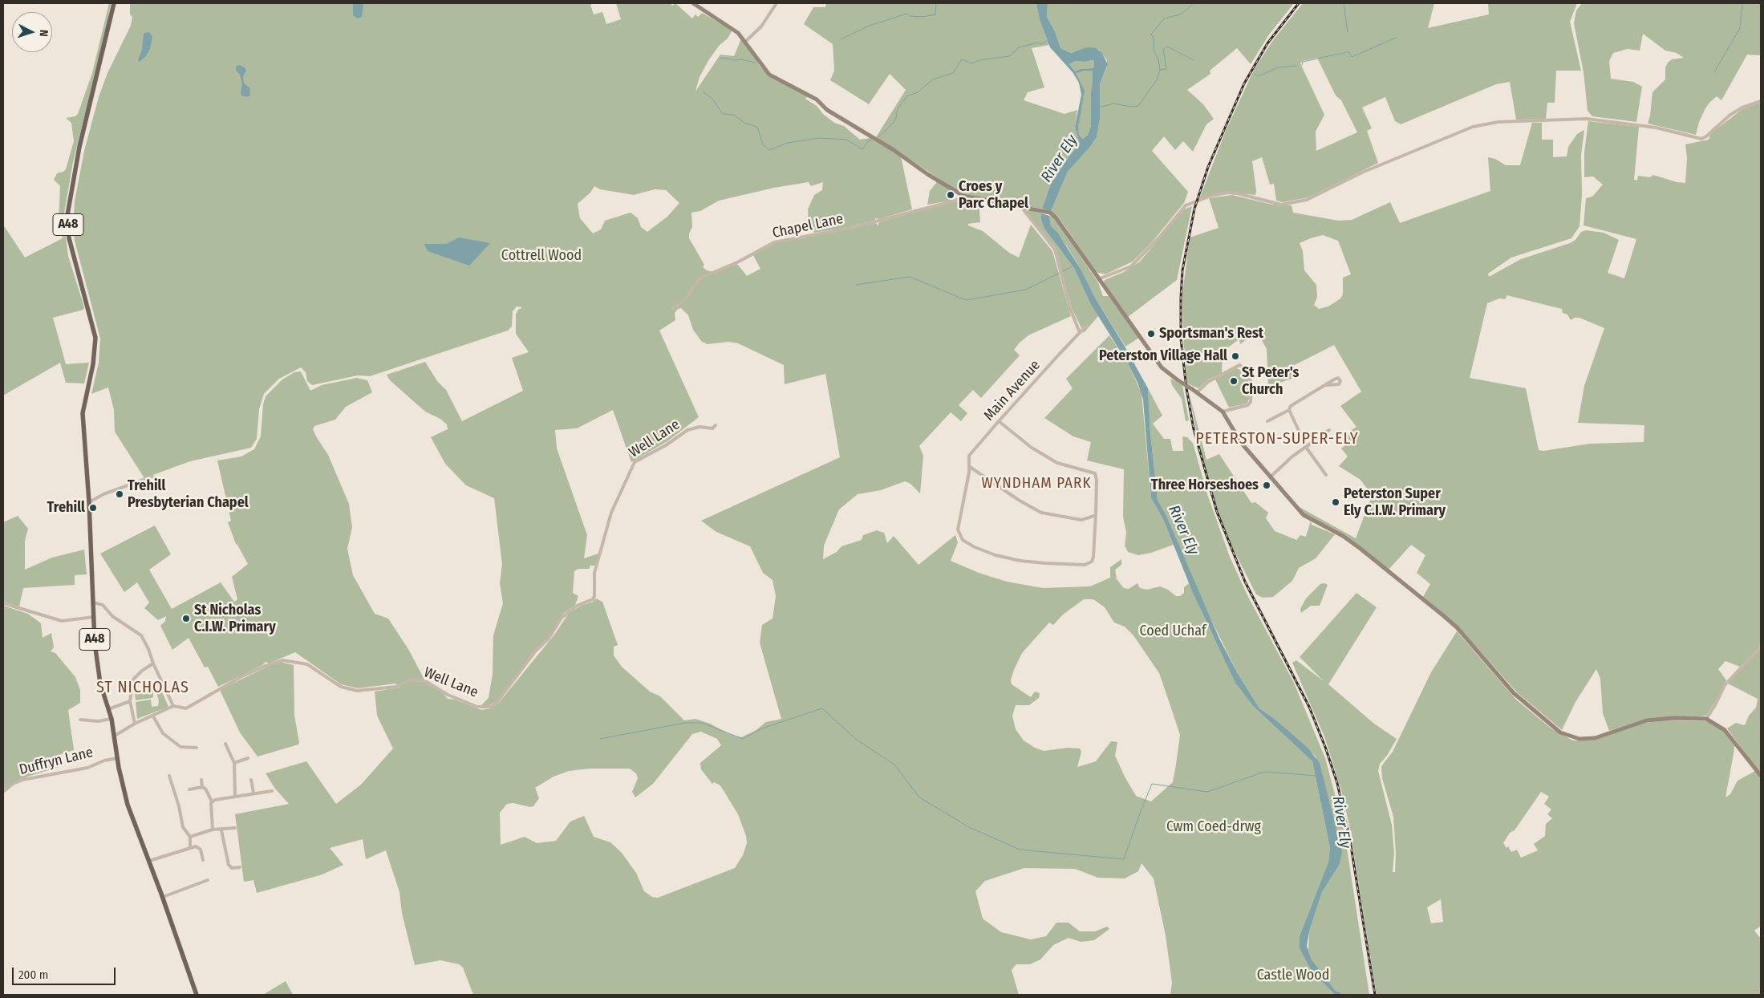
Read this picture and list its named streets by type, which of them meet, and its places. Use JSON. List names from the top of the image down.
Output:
{
  "streets": {
    "main road": ["A48"],
    "street": [
      "Chapel Lane",
      "Main Avenue",
      "Well Lane",
      "Duffryn Lane"
    ]
  },
  "crossings": [
    ["A48", "Well Lane"],
    ["A48", "Duffryn Lane"]
  ],
  "districts": ["PETERSTON-SUPER-ELY", "WYNDHAM PARK", "ST NICHOLAS"],
  "water": ["River Ely"],
  "parks": [
    "Cottrell Wood",
    "Coed Uchaf",
    "Cwm Coed-drwg",
    "Castle Wood"
  ],
  "places": [
    "Croes y Parc Chapel",
    "Sportsman's Rest",
    "Peterston Village Hall",
    "St Peter's Church",
    "Three Horseshoes",
    "Trehill Presbyterian Chapel",
    "Peterston Super Ely C.I.W. Primary",
    "Trehill",
    "St Nicholas C.I.W. Primary"
  ],
  "scale_bar": "200 m",
  "north": "right"
}
